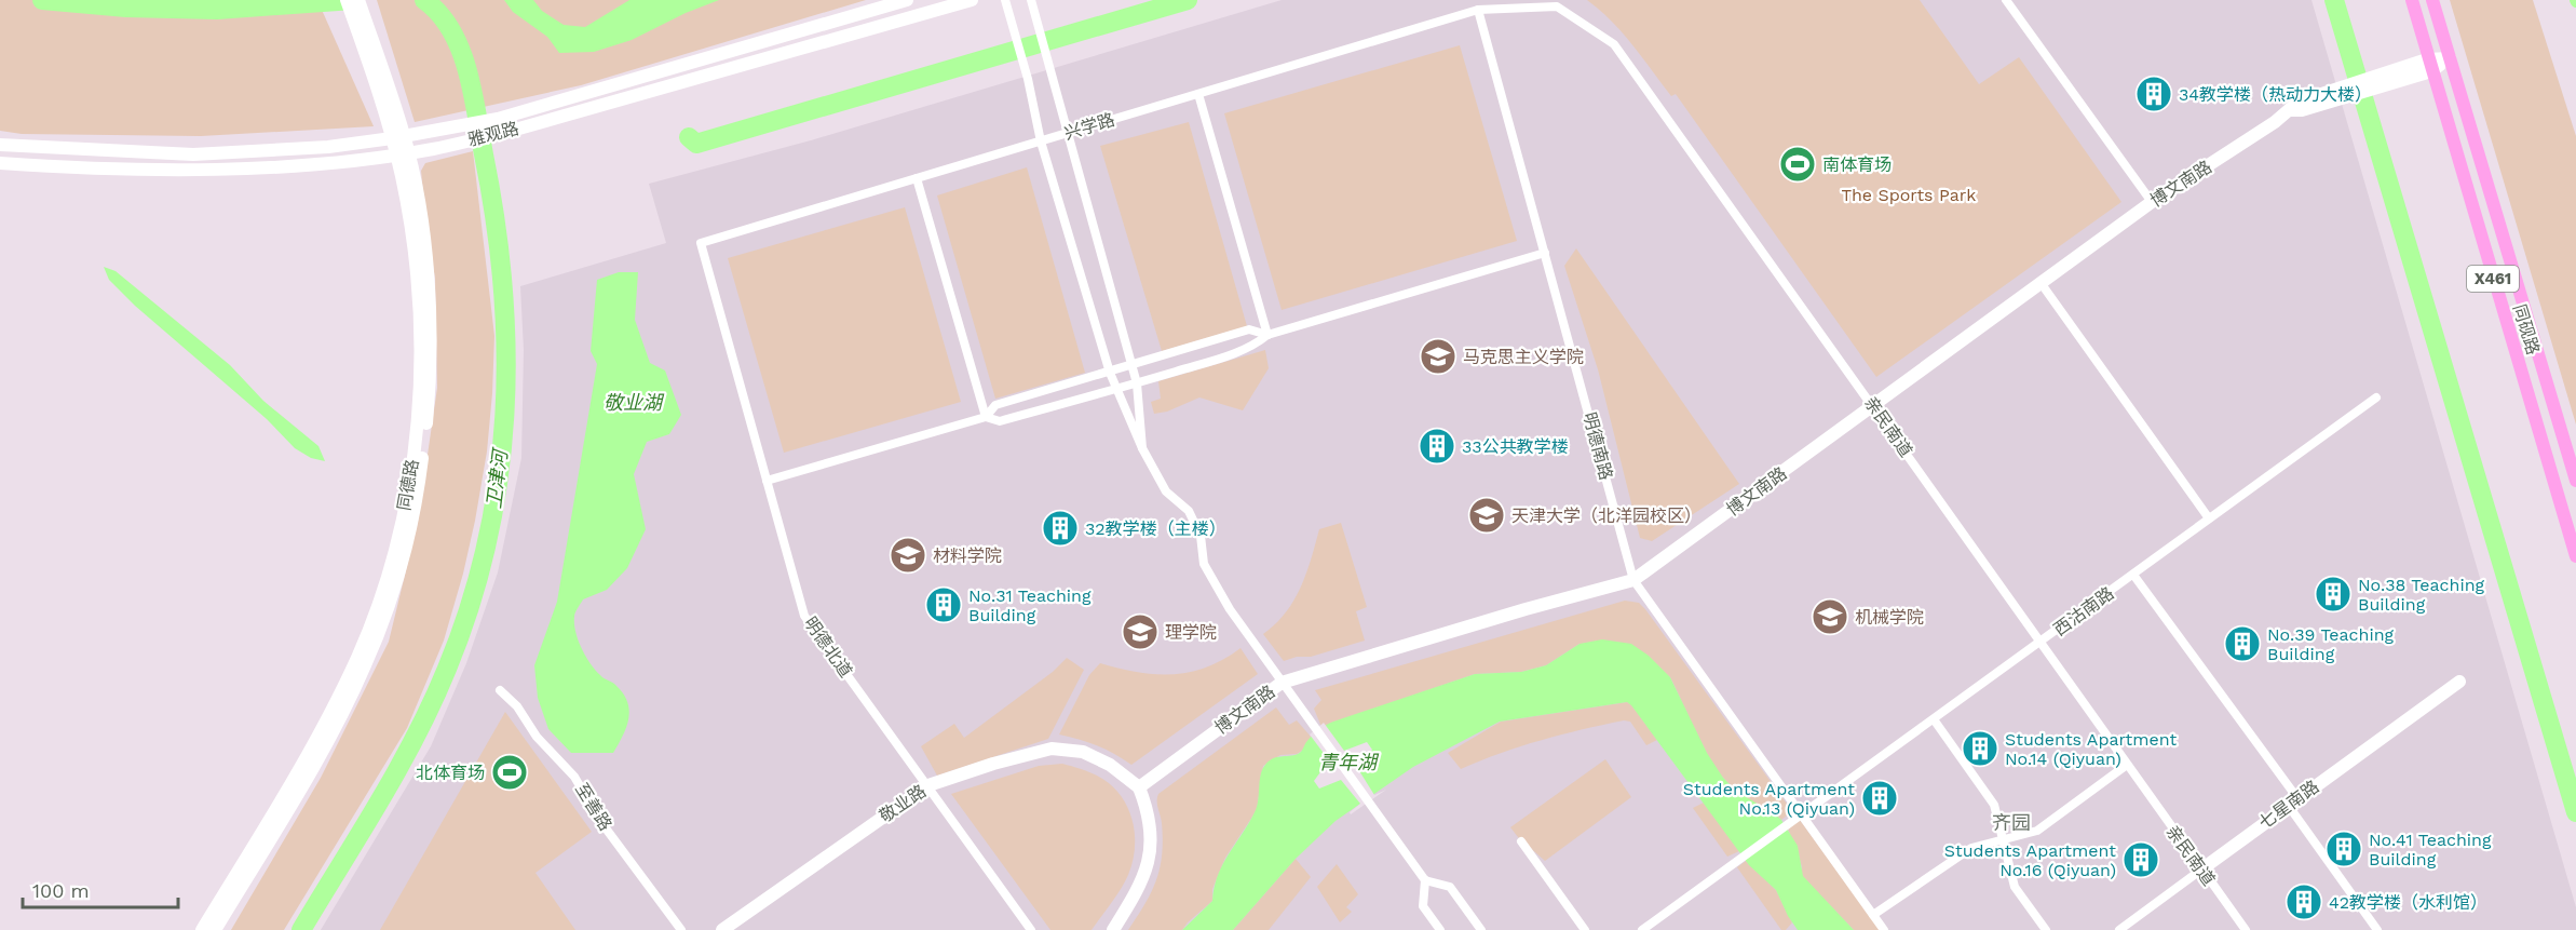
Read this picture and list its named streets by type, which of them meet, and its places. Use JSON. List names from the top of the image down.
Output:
{
  "streets": {
    "main road": [
      "雅观路",
      "博文南路",
      "X461",
      "同砚路",
      "同德路",
      "敬业路",
      "七星南路"
    ],
    "street": [
      "兴学路",
      "亲民南道",
      "明德南路",
      "西沽南路",
      "明德北道",
      "至善路"
    ]
  },
  "crossings": [
    ["兴学路", "亲民南道"],
    ["兴学路", "明德南路"],
    ["兴学路", "明德北道"],
    ["雅观路", "同德路"],
    ["博文南路", "同砚路"],
    ["博文南路", "亲民南道"],
    ["博文南路", "明德南路"],
    ["博文南路", "敬业路"],
    ["亲民南道", "明德南路"],
    ["亲民南道", "西沽南路"],
    ["亲民南道", "七星南路"],
    ["明德南路", "西沽南路"],
    ["明德北道", "敬业路"]
  ],
  "districts": ["齐园"],
  "water": ["敬业湖", "卫津河", "青年湖"],
  "parks": ["The Sports Park"],
  "places": {
    "building": [
      "34教学楼（热动力大楼）",
      "33公共教学楼",
      "32教学楼（主楼）",
      "No.38 Teaching Building",
      "No.31 Teaching Building",
      "No.39 Teaching Building",
      "Students Apartment No.14 (Qiyuan)",
      "Students Apartment No.13 (Qiyuan)",
      "No.41 Teaching Building",
      "Students Apartment No.16 (Qiyuan)",
      "42教学楼（水利馆）"
    ],
    "sports": ["南体育场", "北体育场"],
    "school or university": [
      "马克思主义学院",
      "天津大学（北洋园校区）",
      "材料学院",
      "机械学院",
      "理学院"
    ]
  },
  "scale_bar": "100 m"
}
